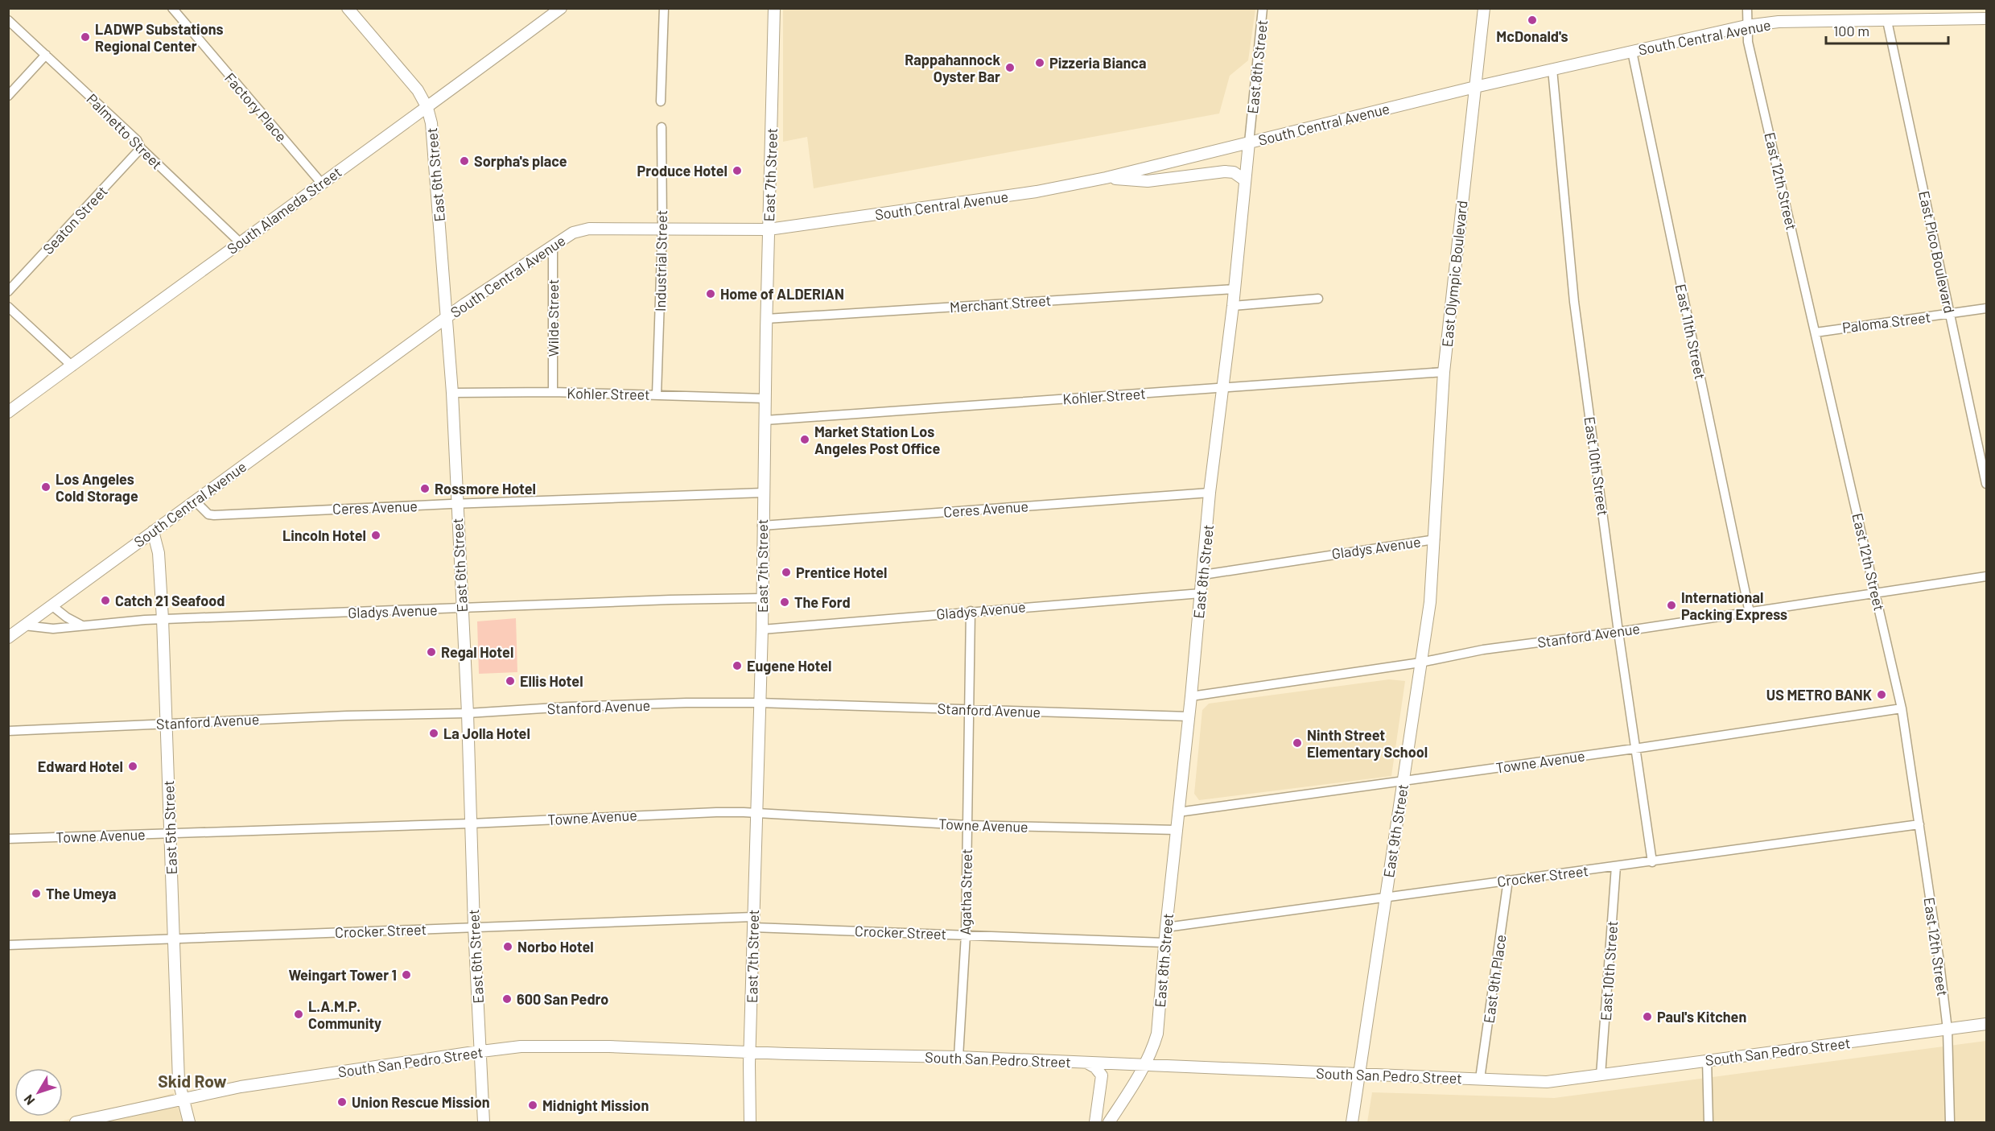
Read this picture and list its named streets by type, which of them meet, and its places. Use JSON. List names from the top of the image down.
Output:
{
  "streets": {
    "main road": [
      "South Central Avenue",
      "East 8th Street",
      "East 6th Street",
      "East 7th Street",
      "South Alameda Street",
      "East Olympic Boulevard",
      "East 5th Street",
      "East 9th Street",
      "South San Pedro Street"
    ],
    "street": [
      "Factory Place",
      "Palmetto Street",
      "East 12th Street",
      "Seaton Street",
      "East Pico Boulevard",
      "Industrial Street",
      "Merchant Street",
      "Wilde Street",
      "Paloma Street",
      "East 11th Street",
      "Kohler Street",
      "East 10th Street",
      "Ceres Avenue",
      "Gladys Avenue",
      "Stanford Avenue",
      "Towne Avenue",
      "Crocker Street",
      "Agatha Street",
      "East 9th Place"
    ]
  },
  "crossings": [
    ["South Central Avenue", "East 8th Street"],
    ["South Central Avenue", "East 6th Street"],
    ["South Central Avenue", "East 7th Street"],
    ["South Central Avenue", "East 12th Street"],
    ["South Central Avenue", "East Pico Boulevard"],
    ["South Central Avenue", "Industrial Street"],
    ["South Central Avenue", "East Olympic Boulevard"],
    ["South Central Avenue", "Wilde Street"],
    ["South Central Avenue", "East 11th Street"],
    ["South Central Avenue", "East 10th Street"],
    ["South Central Avenue", "Ceres Avenue"],
    ["South Central Avenue", "Gladys Avenue"],
    ["South Central Avenue", "East 5th Street"],
    ["East 8th Street", "Merchant Street"],
    ["East 8th Street", "Kohler Street"],
    ["East 8th Street", "Ceres Avenue"],
    ["East 8th Street", "Gladys Avenue"],
    ["East 8th Street", "Stanford Avenue"],
    ["East 8th Street", "Towne Avenue"],
    ["East 8th Street", "Crocker Street"],
    ["East 8th Street", "South San Pedro Street"],
    ["Factory Place", "South Alameda Street"],
    ["Palmetto Street", "South Alameda Street"],
    ["Palmetto Street", "Seaton Street"],
    ["East 6th Street", "South Alameda Street"],
    ["East 6th Street", "Kohler Street"],
    ["East 6th Street", "Ceres Avenue"],
    ["East 6th Street", "Gladys Avenue"],
    ["East 6th Street", "Stanford Avenue"],
    ["East 6th Street", "Towne Avenue"],
    ["East 6th Street", "Crocker Street"],
    ["East 6th Street", "South San Pedro Street"],
    ["East 7th Street", "Merchant Street"],
    ["East 7th Street", "Kohler Street"],
    ["East 7th Street", "Ceres Avenue"],
    ["East 7th Street", "Gladys Avenue"],
    ["East 7th Street", "Stanford Avenue"],
    ["East 7th Street", "Towne Avenue"],
    ["East 7th Street", "Crocker Street"],
    ["East 7th Street", "South San Pedro Street"],
    ["East 12th Street", "Paloma Street"],
    ["East 12th Street", "Stanford Avenue"],
    ["East 12th Street", "Towne Avenue"],
    ["East 12th Street", "Crocker Street"],
    ["East 12th Street", "South San Pedro Street"],
    ["East Pico Boulevard", "Paloma Street"],
    ["Industrial Street", "Kohler Street"],
    ["East Olympic Boulevard", "Kohler Street"],
    ["East Olympic Boulevard", "Gladys Avenue"],
    ["East Olympic Boulevard", "East 9th Street"],
    ["Wilde Street", "Kohler Street"],
    ["East 11th Street", "Stanford Avenue"],
    ["East 10th Street", "Stanford Avenue"],
    ["East 10th Street", "Towne Avenue"],
    ["East 10th Street", "Crocker Street"],
    ["East 10th Street", "South San Pedro Street"],
    ["Gladys Avenue", "East 5th Street"],
    ["Gladys Avenue", "East 9th Street"],
    ["Gladys Avenue", "Agatha Street"],
    ["Stanford Avenue", "East 5th Street"],
    ["Stanford Avenue", "East 9th Street"],
    ["Stanford Avenue", "Agatha Street"],
    ["Towne Avenue", "East 5th Street"],
    ["Towne Avenue", "East 9th Street"],
    ["Towne Avenue", "Agatha Street"],
    ["East 5th Street", "Crocker Street"],
    ["East 5th Street", "South San Pedro Street"],
    ["East 9th Street", "Crocker Street"],
    ["East 9th Street", "South San Pedro Street"],
    ["Crocker Street", "Agatha Street"],
    ["Crocker Street", "East 9th Place"],
    ["Agatha Street", "South San Pedro Street"],
    ["East 9th Place", "South San Pedro Street"]
  ],
  "districts": ["Skid Row"],
  "places": [
    "McDonald's",
    "LADWP Substations Regional Center",
    "Pizzeria Bianca",
    "Rappahannock Oyster Bar",
    "Sorpha's place",
    "Produce Hotel",
    "Home of ALDERIAN",
    "Market Station Los Angeles Post Office",
    "Los Angeles Cold Storage",
    "Rossmore Hotel",
    "Lincoln Hotel",
    "Prentice Hotel",
    "Catch 21 Seafood",
    "The Ford",
    "International Packing Express",
    "Regal Hotel",
    "Eugene Hotel",
    "Ellis Hotel",
    "US METRO BANK",
    "La Jolla Hotel",
    "Ninth Street Elementary School",
    "Edward Hotel",
    "The Umeya",
    "Norbo Hotel",
    "Weingart Tower 1",
    "600 San Pedro",
    "L.A.M.P. Community",
    "Paul's Kitchen",
    "Union Rescue Mission",
    "Midnight Mission"
  ],
  "scale_bar": "100 m",
  "north": "bottom left"
}
